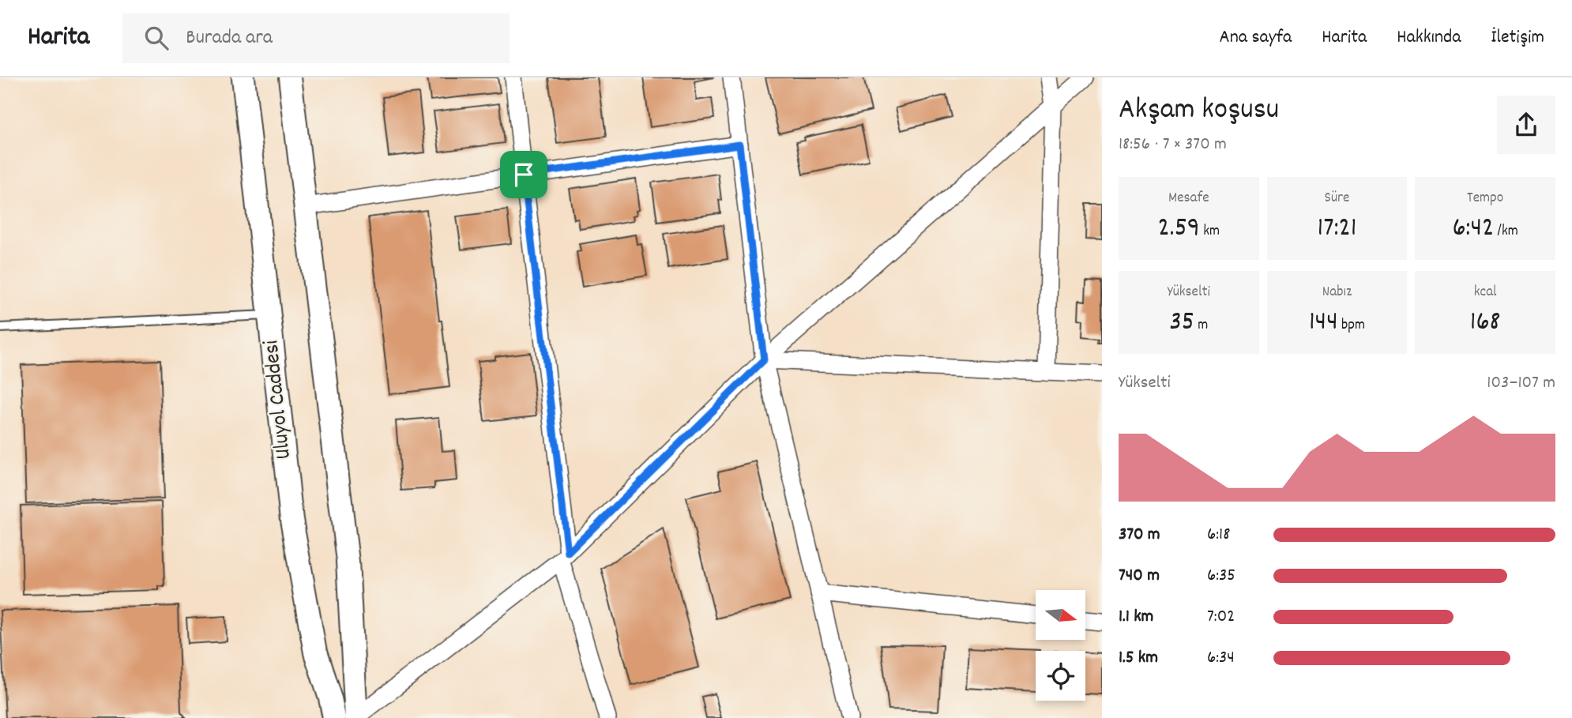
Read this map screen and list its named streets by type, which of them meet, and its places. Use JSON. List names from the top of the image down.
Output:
{
  "streets": {
    "main road": ["Uluyol Caddesi"]
  },
  "north": "right",
  "page": {
    "header": "Harita",
    "search": "Burada ara",
    "nav": [
      "Ana sayfa",
      "Harita",
      "Hakkında",
      "İletişim"
    ],
    "heading": ["Akşam koşusu", "18:56 · 7 × 370 m"],
    "stats": [
      ["Mesafe", "2.59 km"],
      ["Süre", "17:21"],
      ["Tempo", "6:42 /km"],
      ["Yükselti", "35 m"],
      ["Nabız", "144 bpm"],
      ["kcal", "168"]
    ],
    "chart": ["Yükselti", "103–107 m"],
    "list": [
      {
        "name": "370 m",
        "note": "6:18"
      },
      {
        "name": "740 m",
        "note": "6:35"
      },
      {
        "name": "1.1 km",
        "note": "7:02"
      },
      {
        "name": "1.5 km",
        "note": "6:34"
      }
    ]
  }
}
